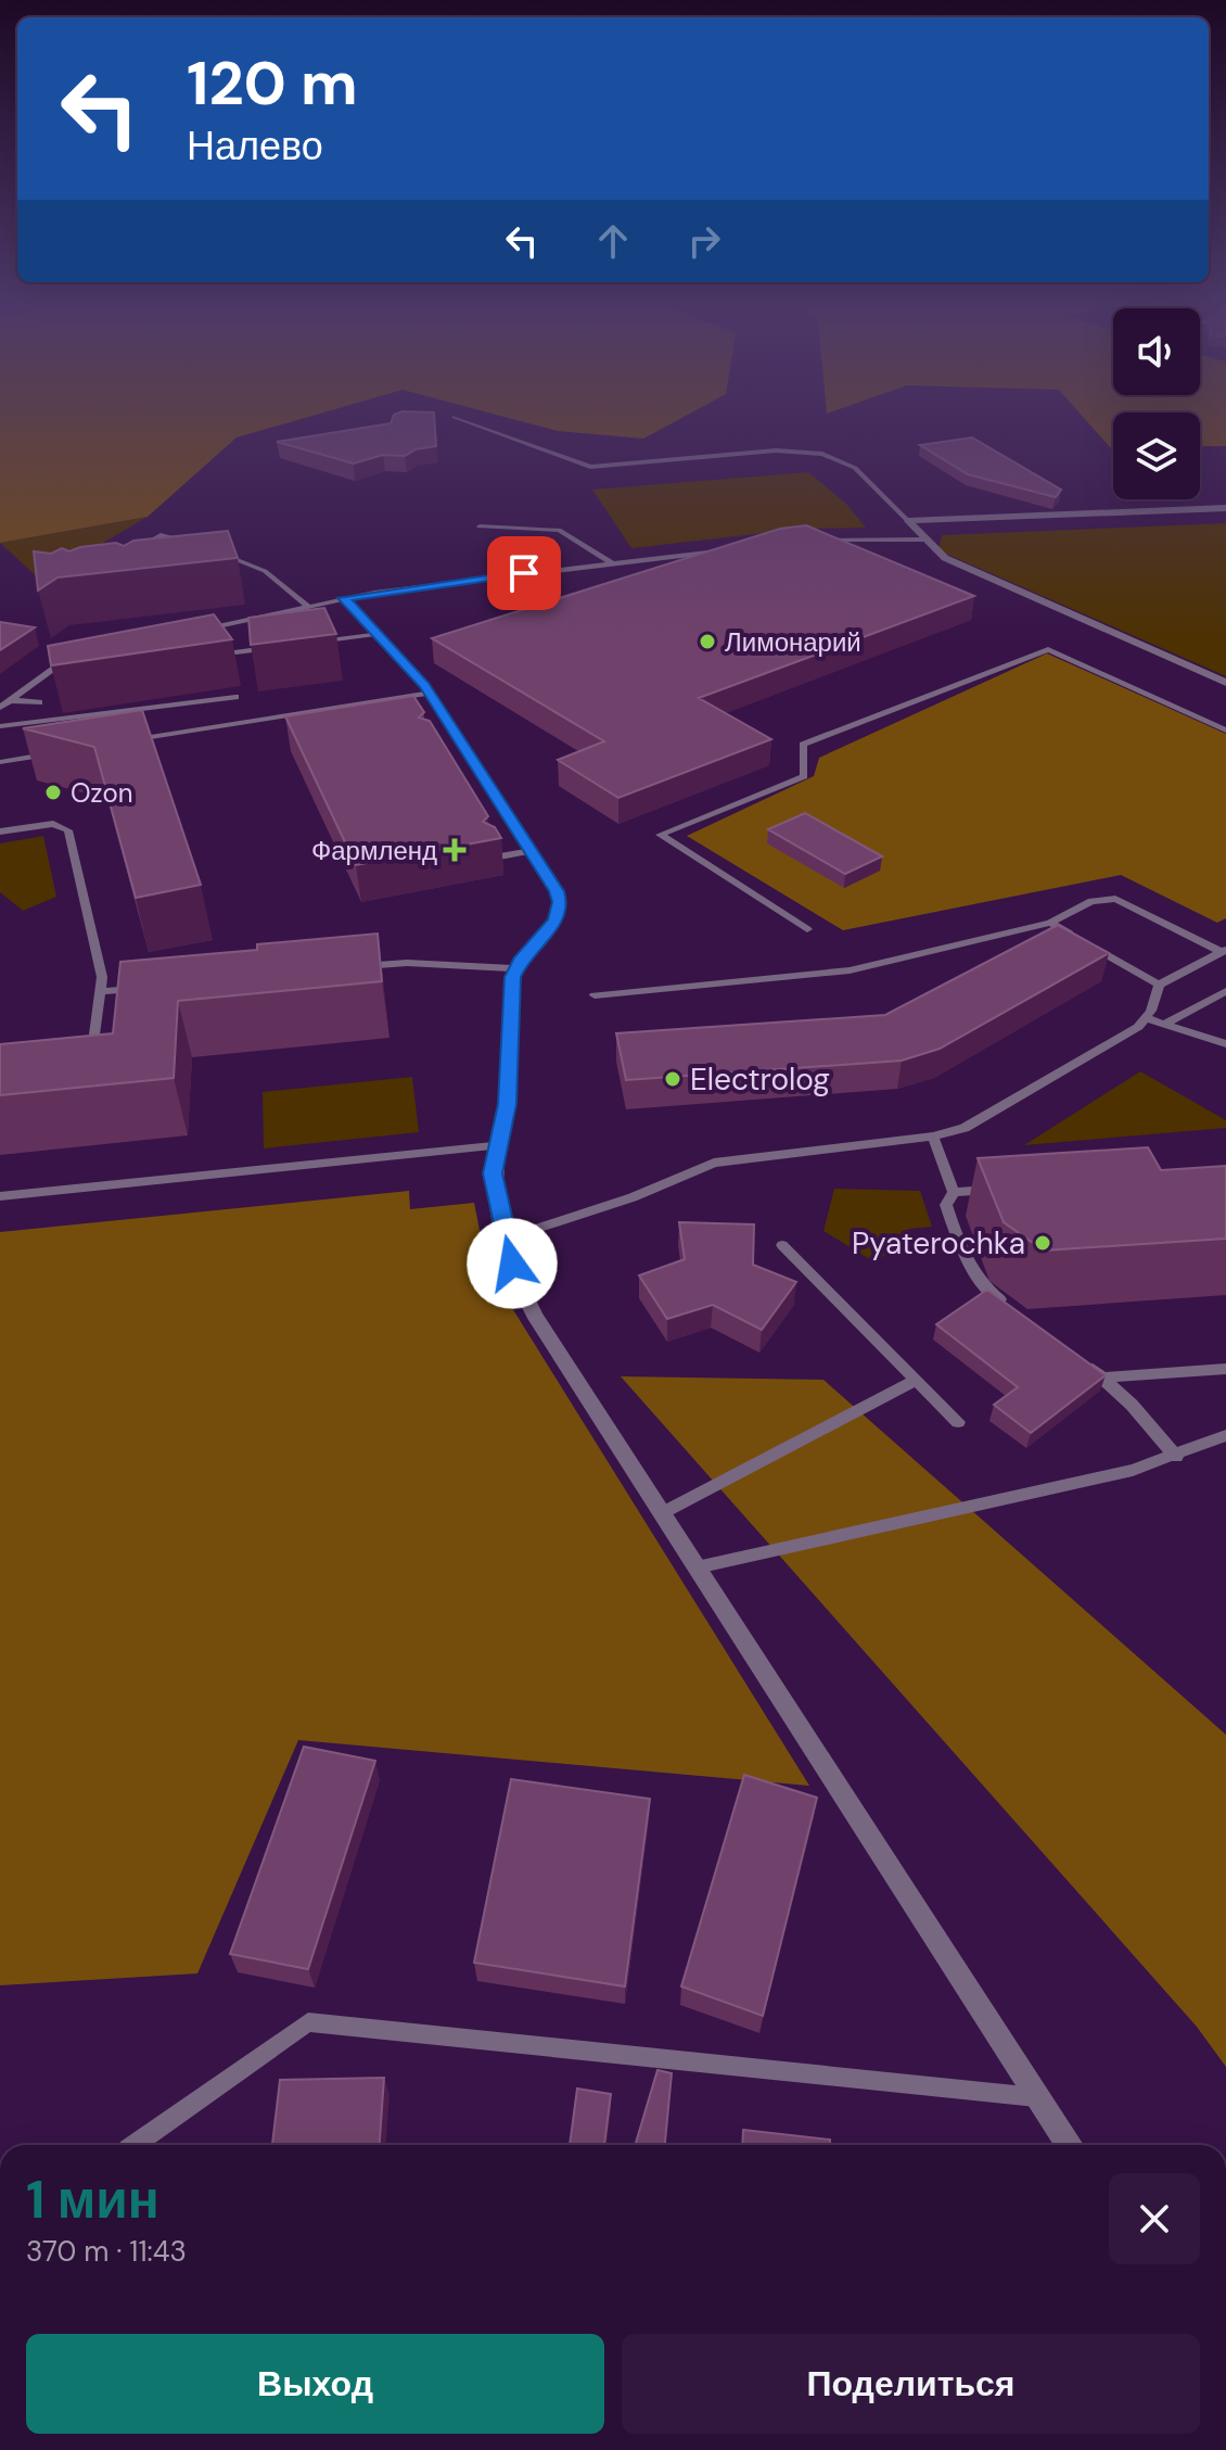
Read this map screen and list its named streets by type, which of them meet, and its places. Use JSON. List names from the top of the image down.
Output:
{
  "places": {
    "other": [
      "Лимонарий",
      "Ozon",
      "Electrolog",
      "Pyaterochka"
    ],
    "health": ["Фармленд"]
  },
  "page": {
    "turn": ["120 m", "Налево"],
    "heading": ["1 мин", "370 m · 11:43"],
    "buttons": ["Выход", "Поделиться"]
  }
}
